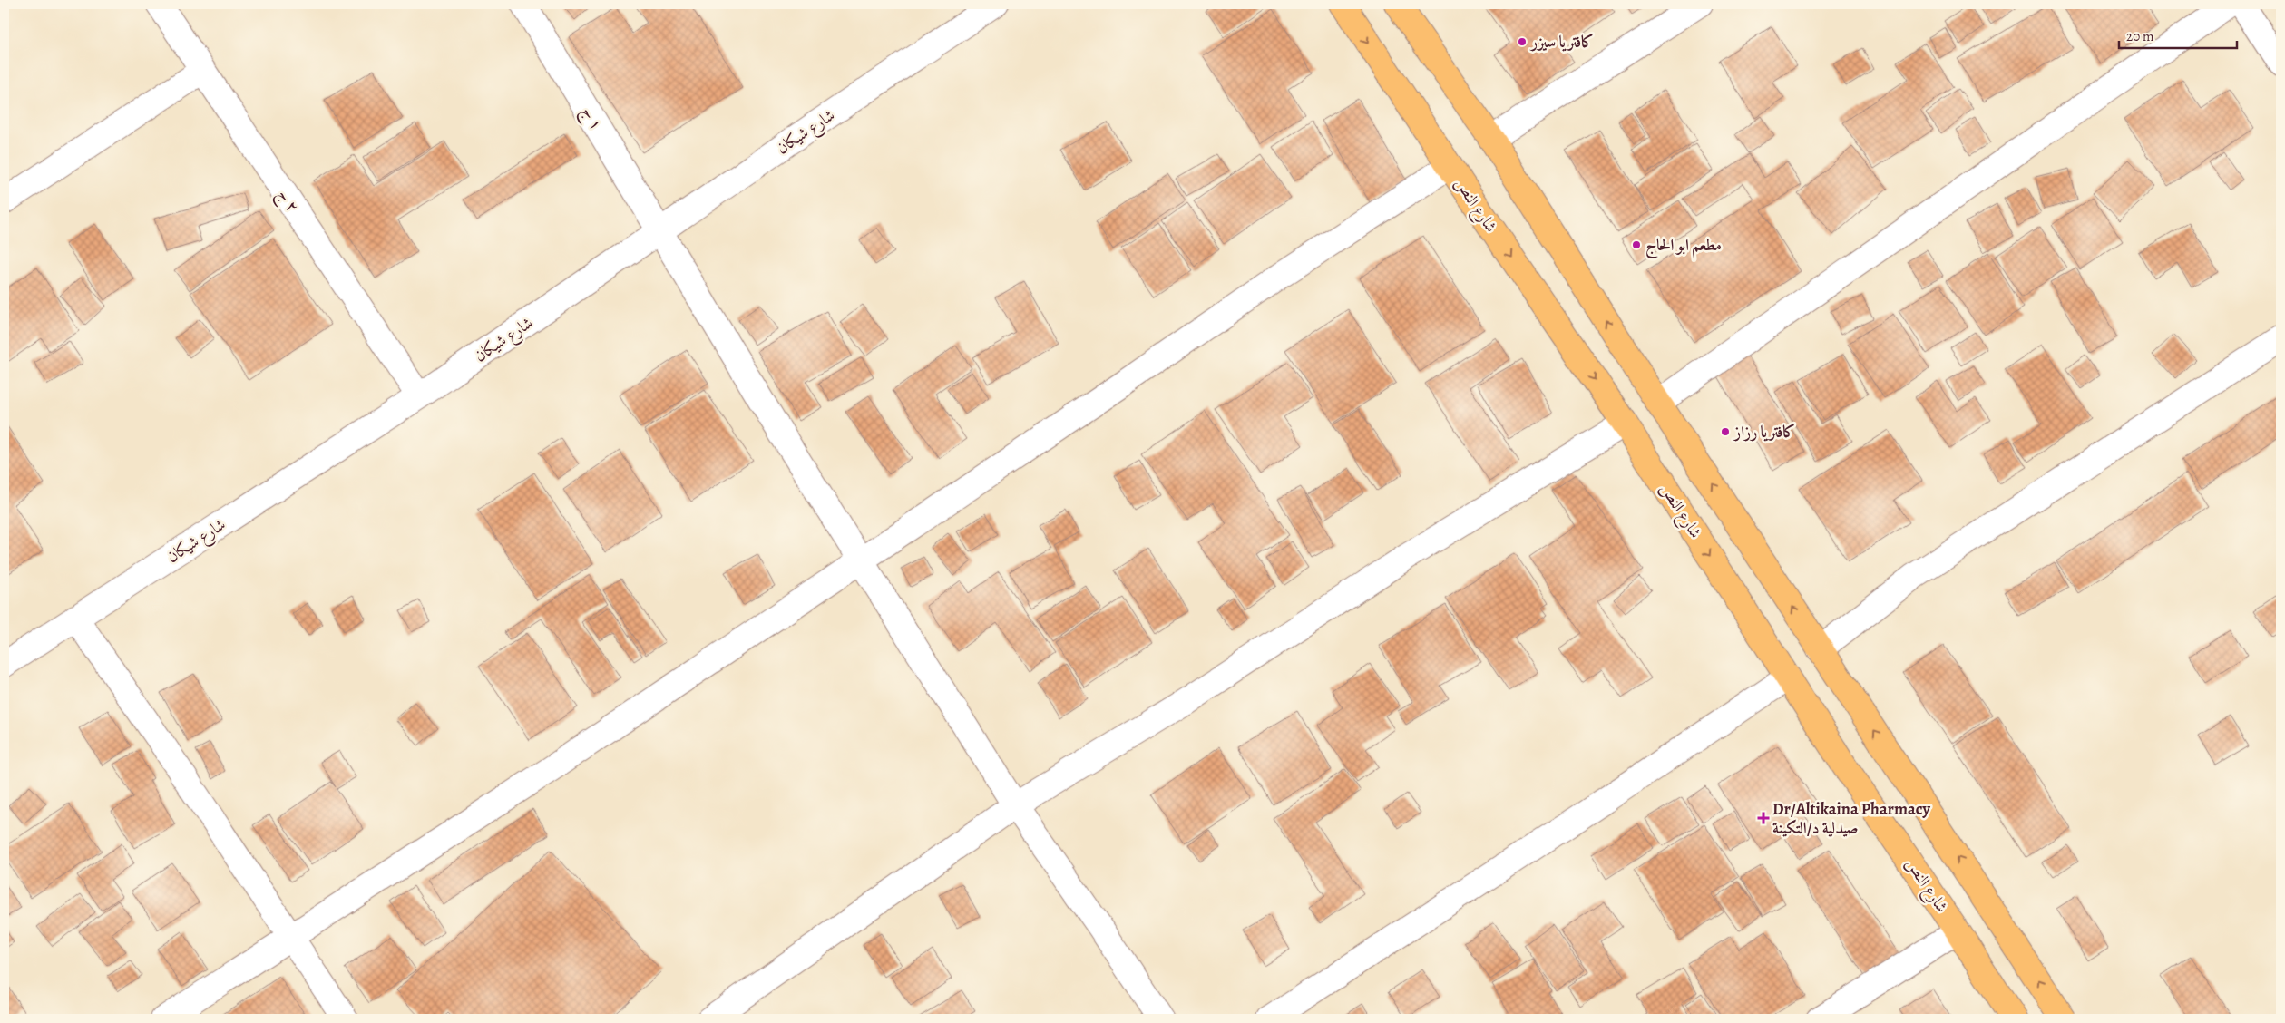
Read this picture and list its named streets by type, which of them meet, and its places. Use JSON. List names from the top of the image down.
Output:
{
  "streets": {
    "main road": ["شارع النص"],
    "street": ["١ ج", "شارع شيكان", "٢ ج"]
  },
  "crossings": [
    ["١ ج", "شارع شيكان"],
    ["شارع شيكان", "٢ ج"]
  ],
  "places": {
    "other": ["كافتريا سيزر", "مطعم ابو الحاج", "كافتريا رزاز"],
    "health": ["Dr/Altikaina Pharmacy صيدلية د/التكينة"]
  },
  "scale_bar": "20 m"
}
